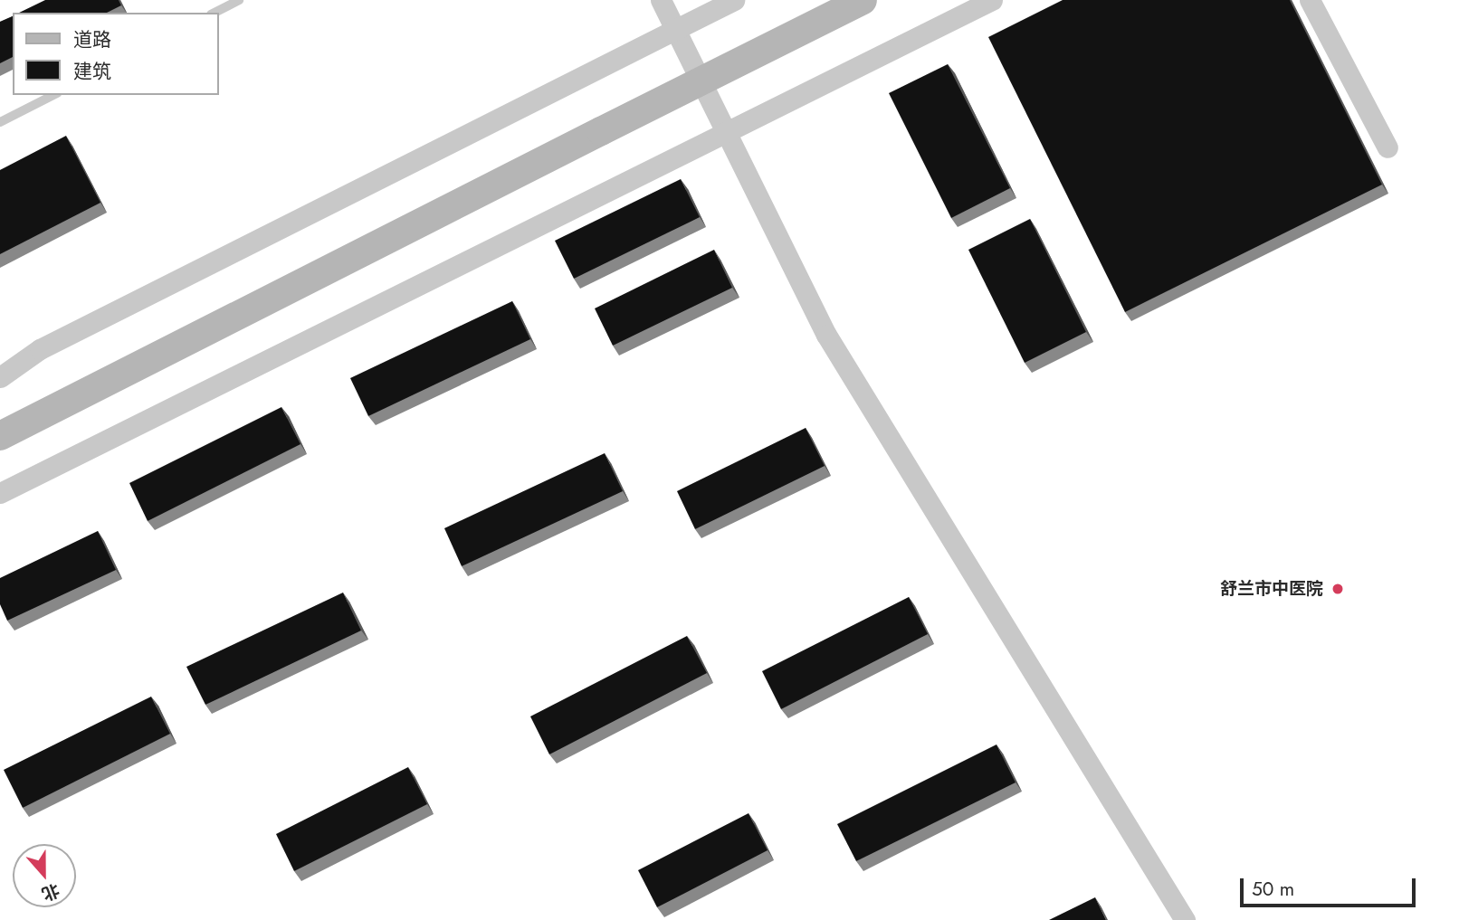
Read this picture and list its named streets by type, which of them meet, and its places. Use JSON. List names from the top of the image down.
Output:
{
  "places": ["舒兰市中医院"],
  "legend": ["道路", "建筑"],
  "scale_bar": "50 m",
  "north": "bottom"
}
